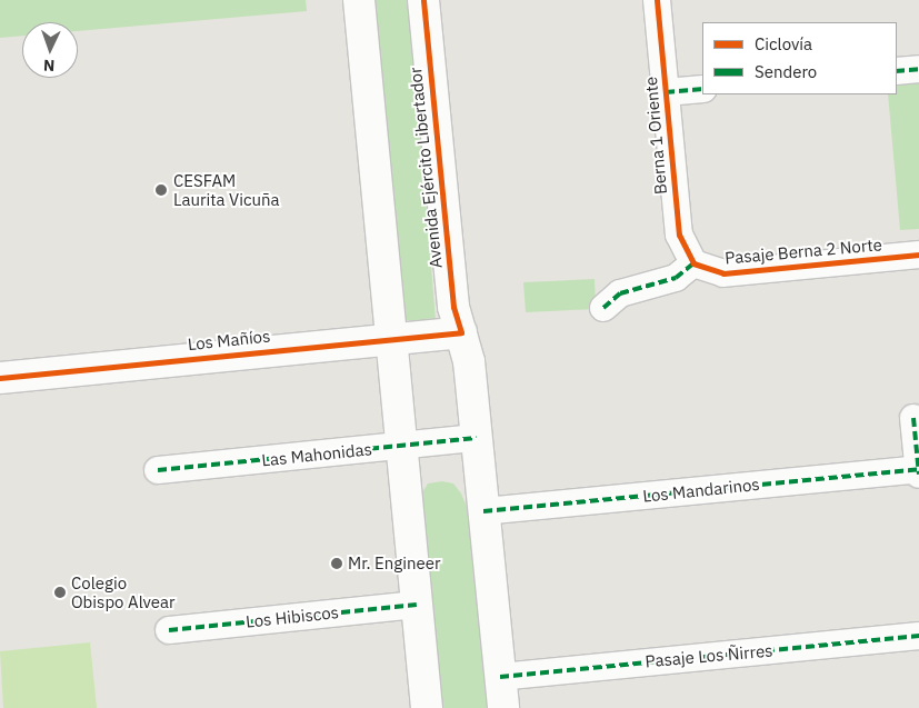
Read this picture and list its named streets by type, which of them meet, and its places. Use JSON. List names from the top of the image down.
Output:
{
  "streets": {
    "main road": ["Avenida Ejército Libertador", "Los Mañíos"],
    "street": [
      "Berna 1 Oriente",
      "Pasaje Berna 2 Norte",
      "Las Mahonidas",
      "Los Mandarinos",
      "Los Hibiscos",
      "Pasaje Los Ñirres"
    ]
  },
  "crossings": [
    ["Berna 1 Oriente", "Pasaje Berna 2 Norte"],
    ["Avenida Ejército Libertador", "Los Mañíos"],
    ["Avenida Ejército Libertador", "Las Mahonidas"],
    ["Avenida Ejército Libertador", "Los Mandarinos"],
    ["Avenida Ejército Libertador", "Pasaje Los Ñirres"]
  ],
  "places": ["CESFAM Laurita Vicuña", "Mr. Engineer", "Colegio Obispo Alvear"],
  "legend": ["Ciclovía", "Sendero"],
  "north": "bottom"
}
